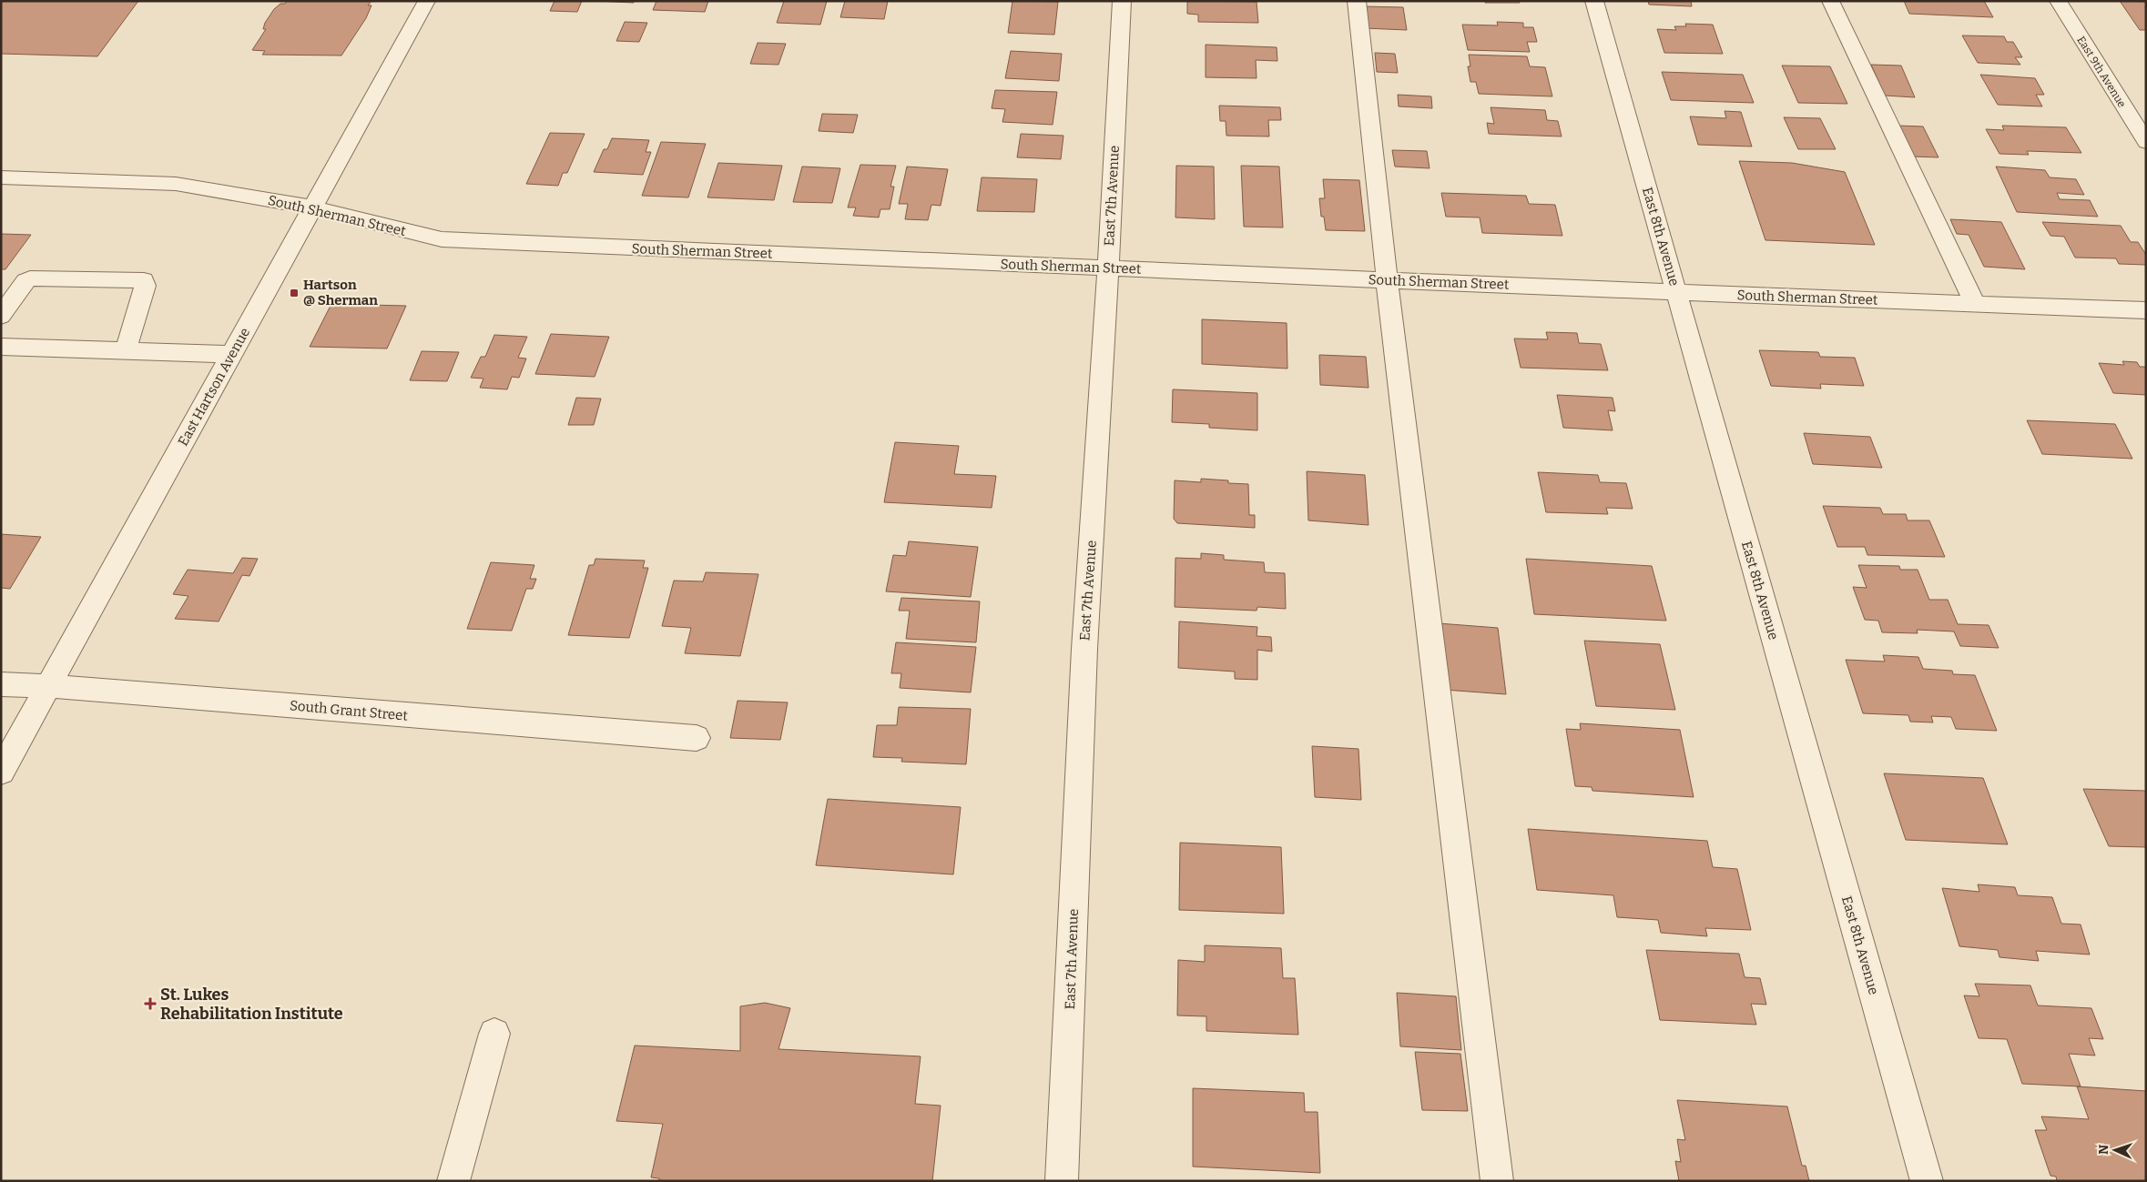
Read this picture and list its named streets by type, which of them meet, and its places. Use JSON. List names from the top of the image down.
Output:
{
  "streets": {
    "street": [
      "East 9th Avenue",
      "East 7th Avenue",
      "South Sherman Street",
      "East 8th Avenue",
      "East Hartson Avenue",
      "South Grant Street"
    ]
  },
  "crossings": [
    ["East 7th Avenue", "South Sherman Street"],
    ["South Sherman Street", "East 8th Avenue"],
    ["South Sherman Street", "East Hartson Avenue"],
    ["East Hartson Avenue", "South Grant Street"]
  ],
  "places": {
    "transit": ["Hartson @ Sherman"],
    "health": ["St. Lukes Rehabilitation Institute"]
  },
  "north": "left"
}
